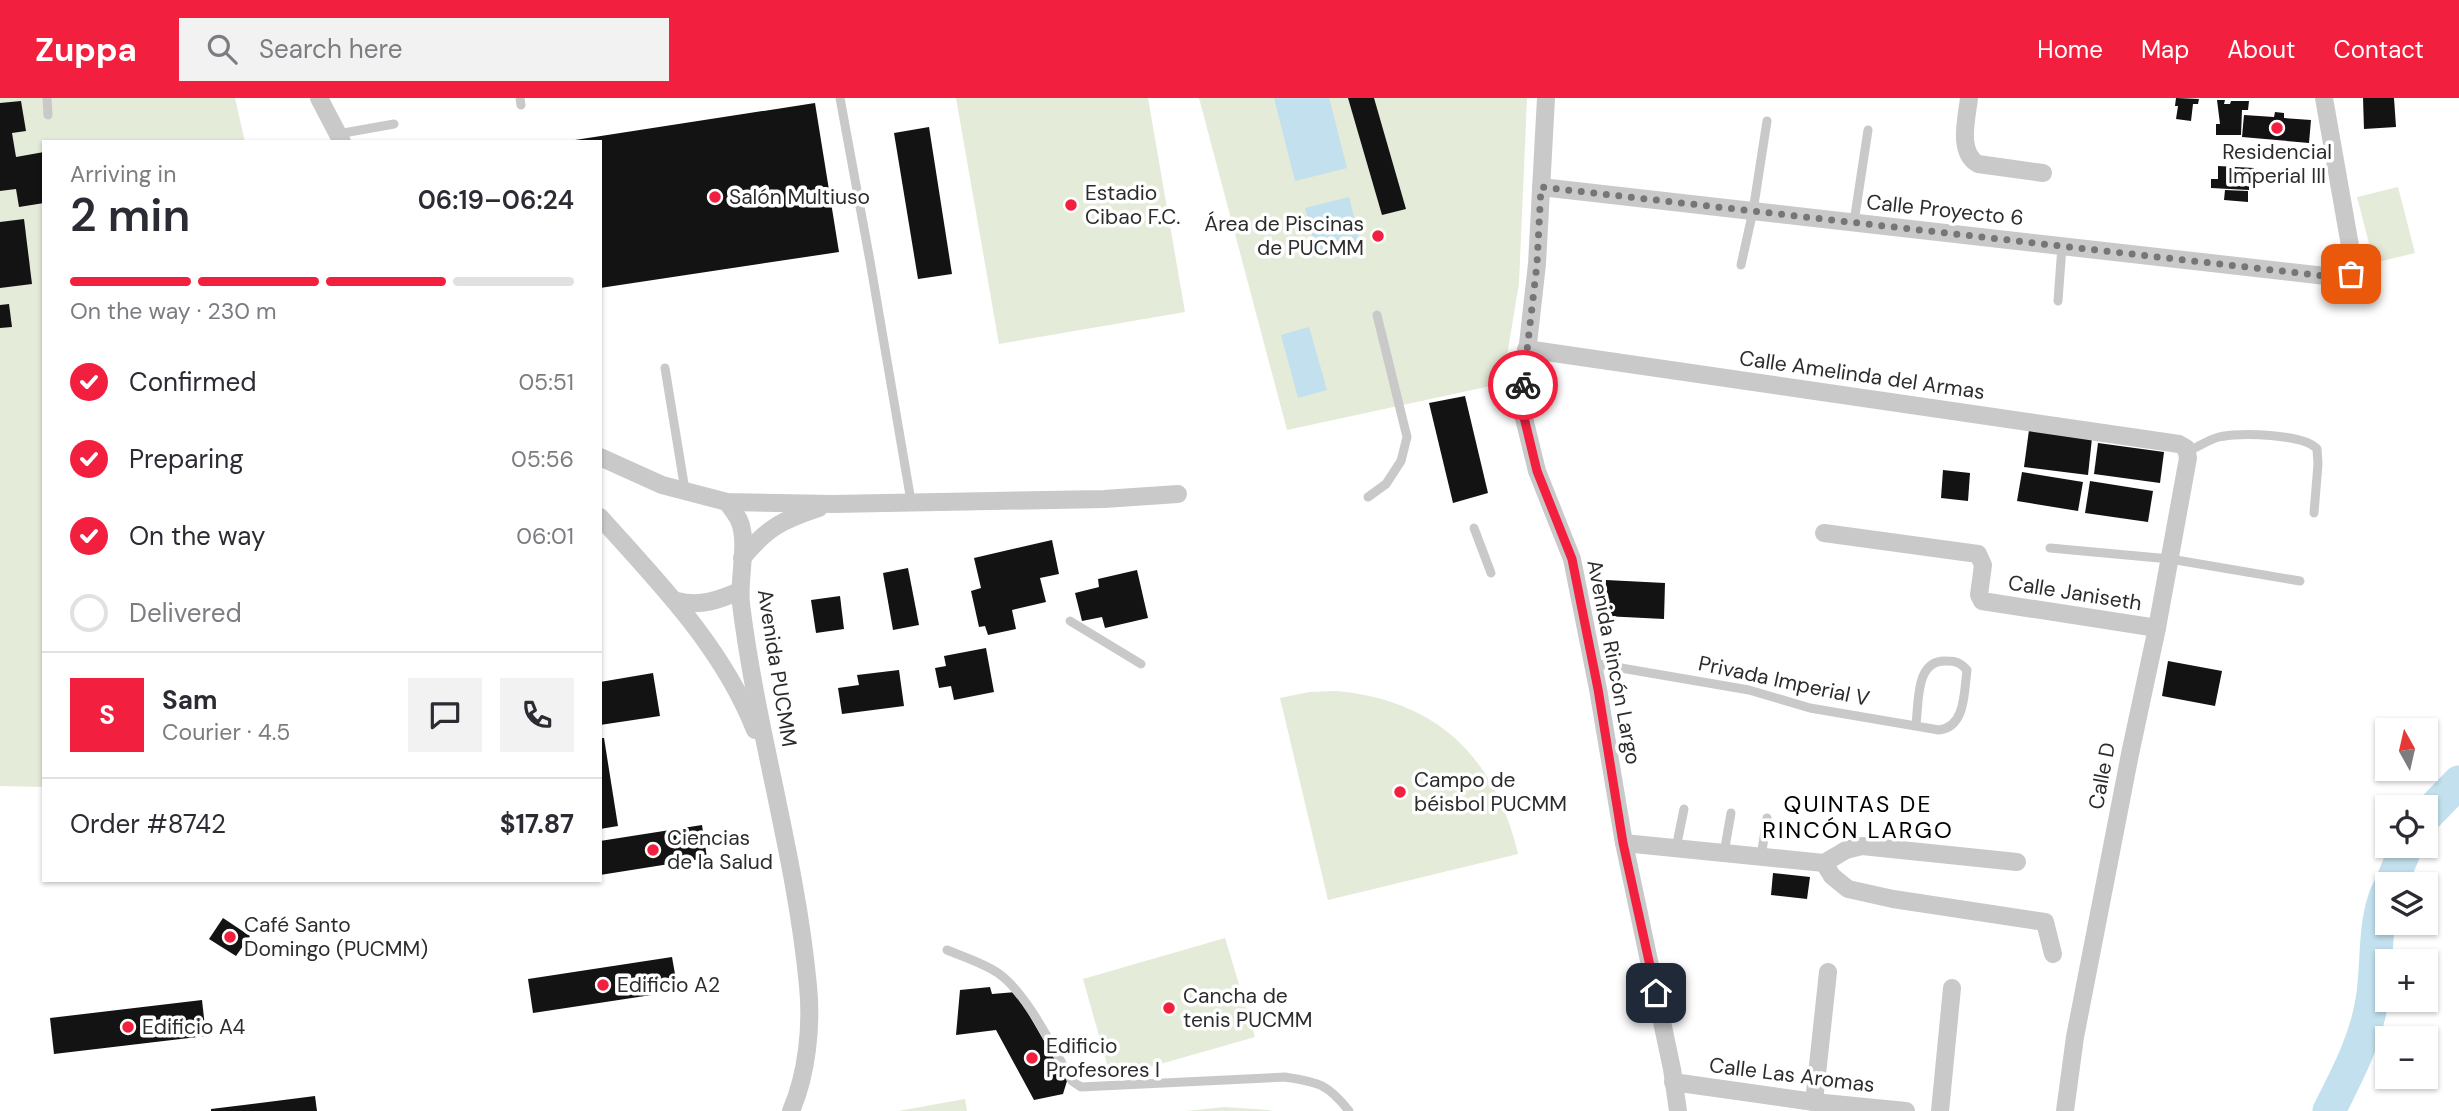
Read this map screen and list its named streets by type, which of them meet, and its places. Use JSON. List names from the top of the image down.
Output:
{
  "streets": {
    "street": [
      "Calle Proyecto 6",
      "Calle Amelinda del Armas",
      "Calle Janiseth",
      "Avenida Rincón Largo",
      "Avenida PUCMM",
      "Calle D",
      "Calle Las Aromas"
    ],
    "lane": ["Privada Imperial V"]
  },
  "crossings": [
    ["Calle Proyecto 6", "Avenida Rincón Largo"],
    ["Calle Amelinda del Armas", "Avenida Rincón Largo"],
    ["Calle Amelinda del Armas", "Calle D"],
    ["Calle Janiseth", "Calle D"],
    ["Avenida Rincón Largo", "Privada Imperial V"],
    ["Avenida Rincón Largo", "Calle Las Aromas"]
  ],
  "districts": ["QUINTAS DE RINCÓN LARGO"],
  "places": [
    "Residencial Imperial III",
    "Salón Multiuso",
    "Estadio Cibao F.C.",
    "Área de Piscinas de PUCMM",
    "Campo de béisbol PUCMM",
    "Ciencias de la Salud",
    "Café Santo Domingo (PUCMM)",
    "Edificio A2",
    "Cancha de tenis PUCMM",
    "Edificio A4",
    "Edificio Profesores I"
  ],
  "north": "top",
  "page": {
    "header": "Zuppa",
    "search": "Search here",
    "nav": [
      "Home",
      "Map",
      "About",
      "Contact"
    ],
    "heading": ["2 min", "Arriving in", "06:19–06:24"],
    "panel": [
      "Sam",
      "Courier · 4.5",
      "Order #8742",
      "$17.87"
    ],
    "bar": "On the way · 230 m",
    "list": [
      ["Confirmed", "05:51"],
      ["Preparing", "05:56"],
      ["On the way", "06:01"],
      "Delivered"
    ],
    "round": "S",
    "map_buttons": ["+", "−"]
  }
}
